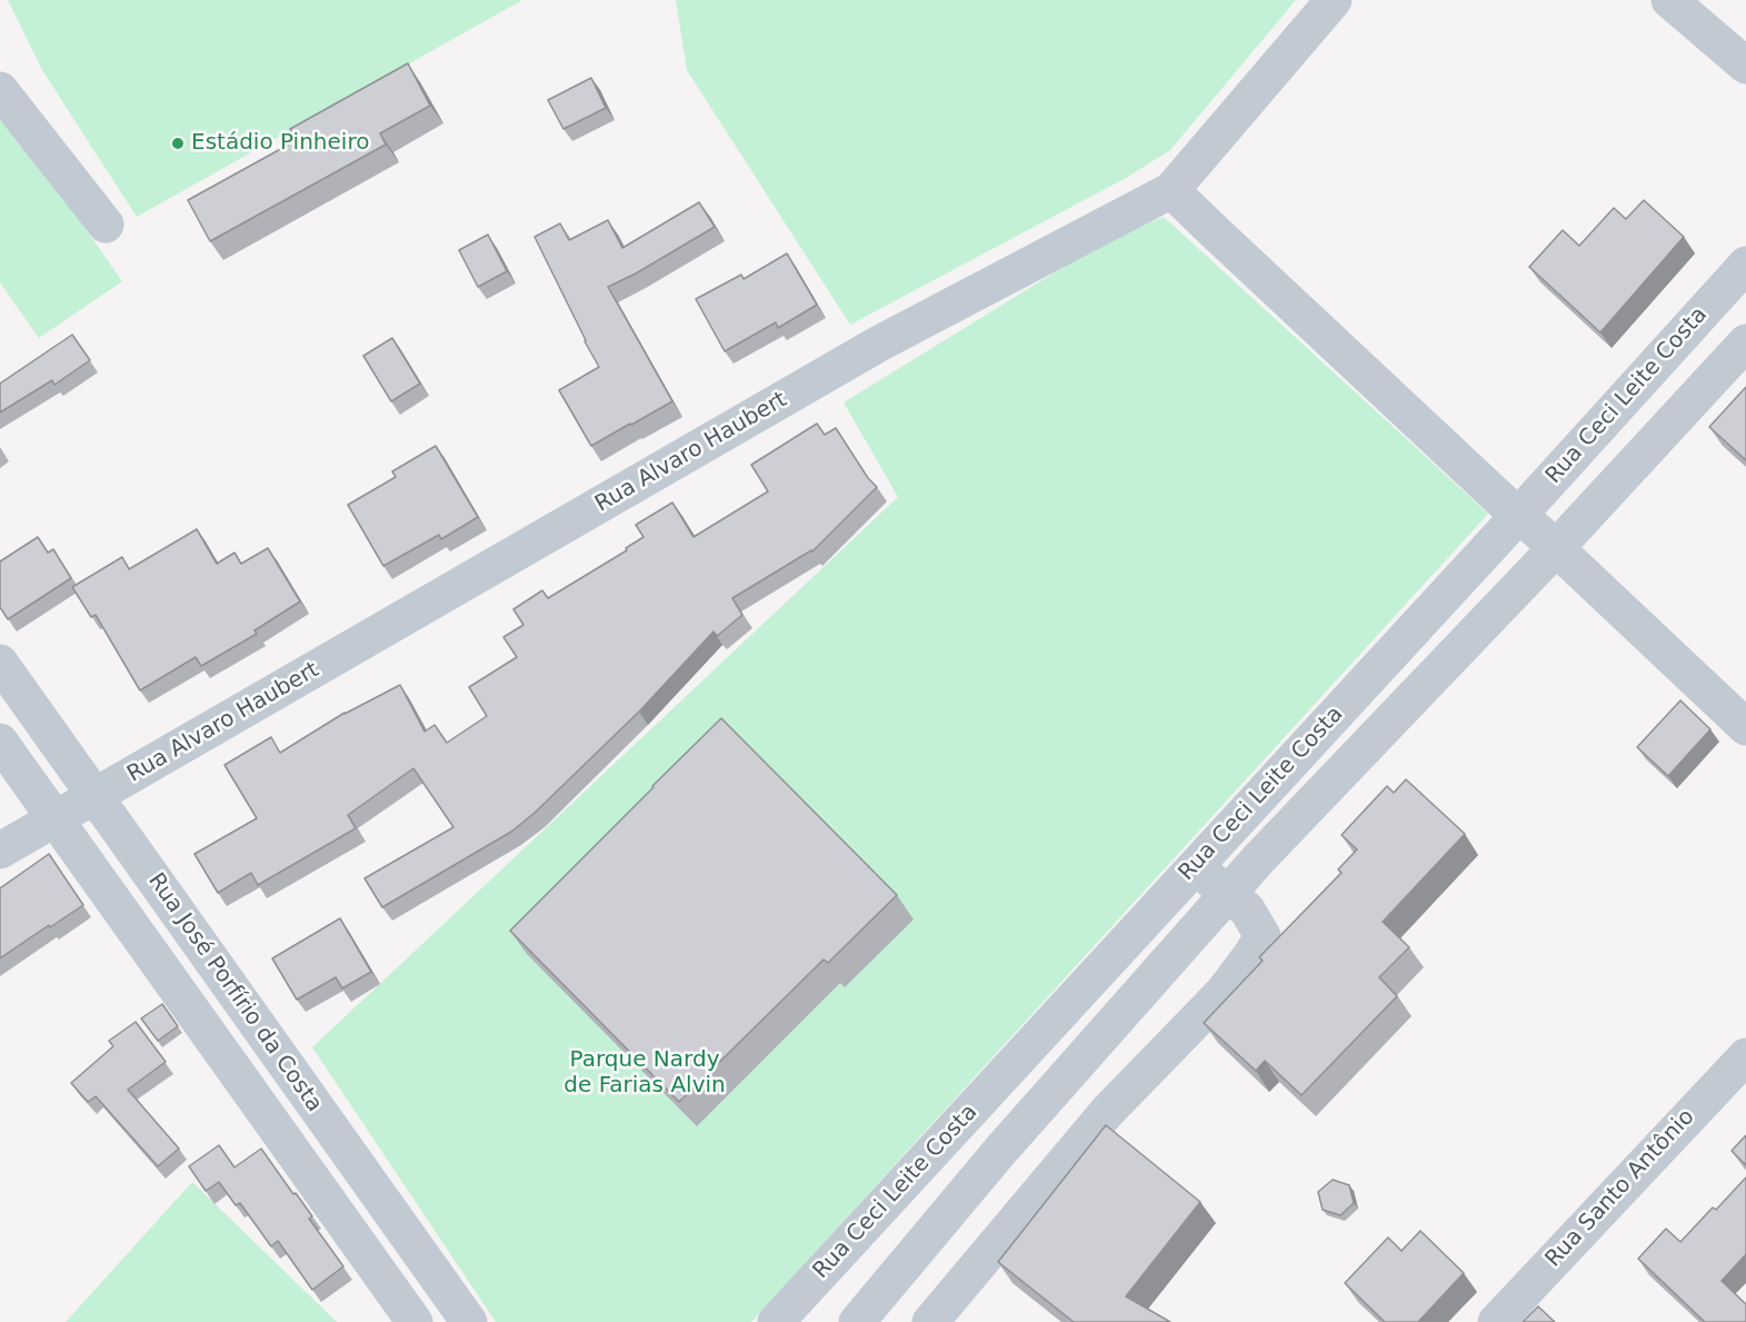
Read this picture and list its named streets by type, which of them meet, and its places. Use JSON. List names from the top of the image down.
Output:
{
  "streets": {
    "street": [
      "Rua Ceci Leite Costa",
      "Rua Alvaro Haubert",
      "Rua José Porfírio da Costa",
      "Rua Santo Antônio"
    ]
  },
  "crossings": [
    ["Rua Alvaro Haubert", "Rua José Porfírio da Costa"]
  ],
  "parks": ["Parque Nardy de Farias Alvin"],
  "places": ["Estádio Pinheiro"]
}
